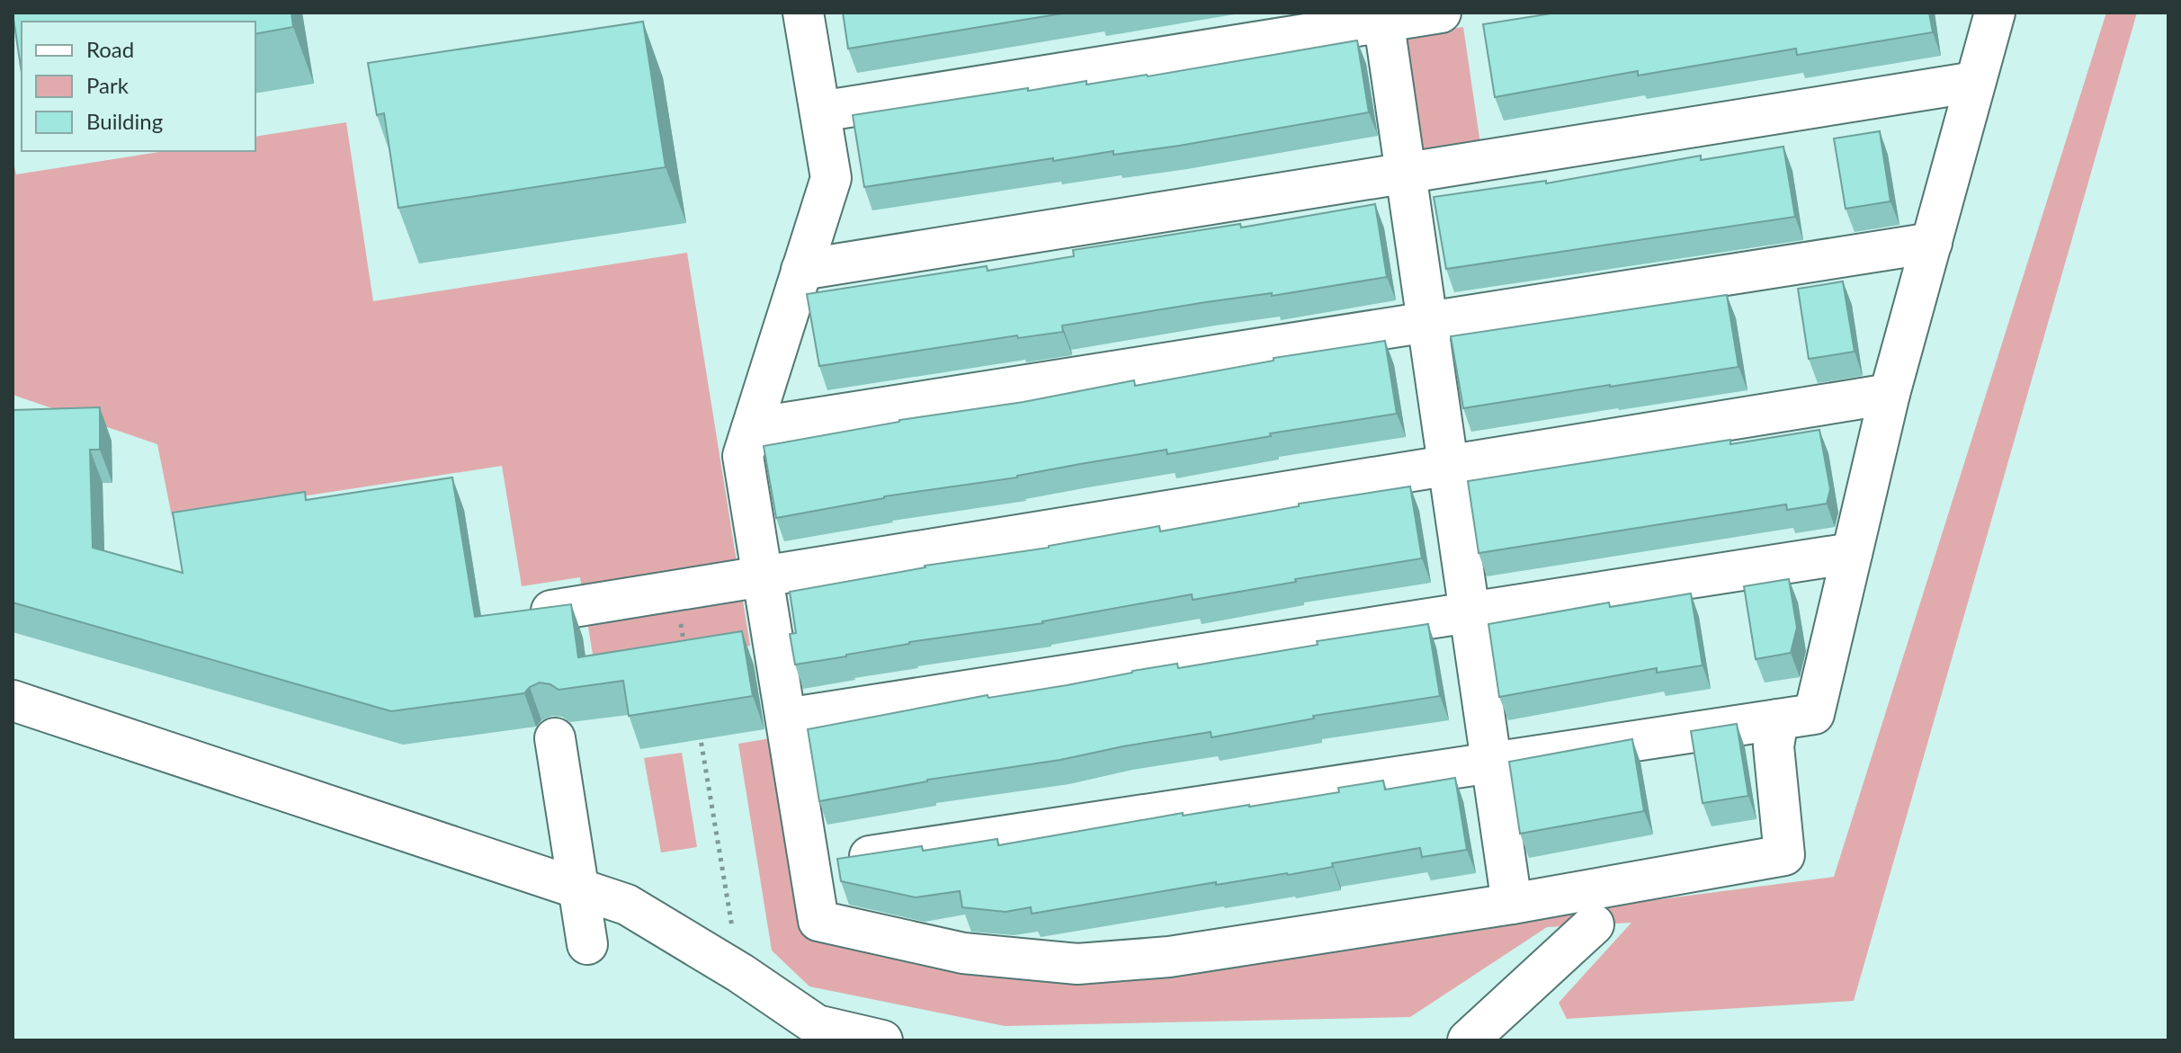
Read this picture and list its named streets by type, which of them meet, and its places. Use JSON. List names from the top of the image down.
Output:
{
  "legend": ["Road", "Park", "Building"]
}
